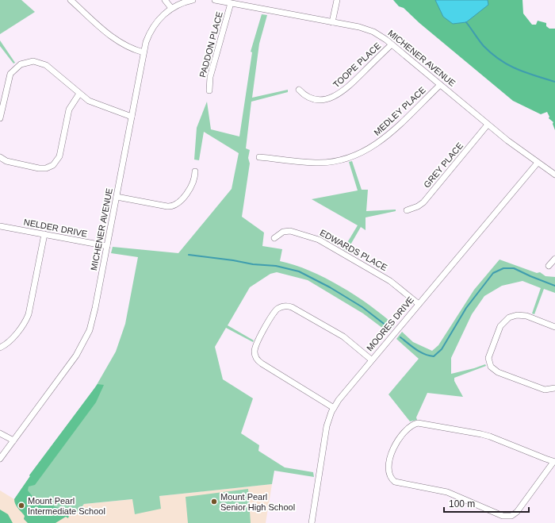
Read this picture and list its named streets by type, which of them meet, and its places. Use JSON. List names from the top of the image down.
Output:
{
  "streets": {
    "street": [
      "PADDON PLACE",
      "MICHENER AVENUE",
      "TOOPE PLACE",
      "MEDLEY PLACE",
      "GREY PLACE",
      "NELDER DRIVE",
      "EDWARDS PLACE",
      "MOORES DRIVE"
    ]
  },
  "crossings": [
    ["PADDON PLACE", "MICHENER AVENUE"],
    ["MICHENER AVENUE", "TOOPE PLACE"],
    ["MICHENER AVENUE", "MEDLEY PLACE"],
    ["MICHENER AVENUE", "GREY PLACE"],
    ["MICHENER AVENUE", "NELDER DRIVE"],
    ["MICHENER AVENUE", "MOORES DRIVE"],
    ["EDWARDS PLACE", "MOORES DRIVE"]
  ],
  "places": ["Mount Pearl Senior High School", "Mount Pearl Intermediate School"],
  "scale_bar": "100 m"
}
